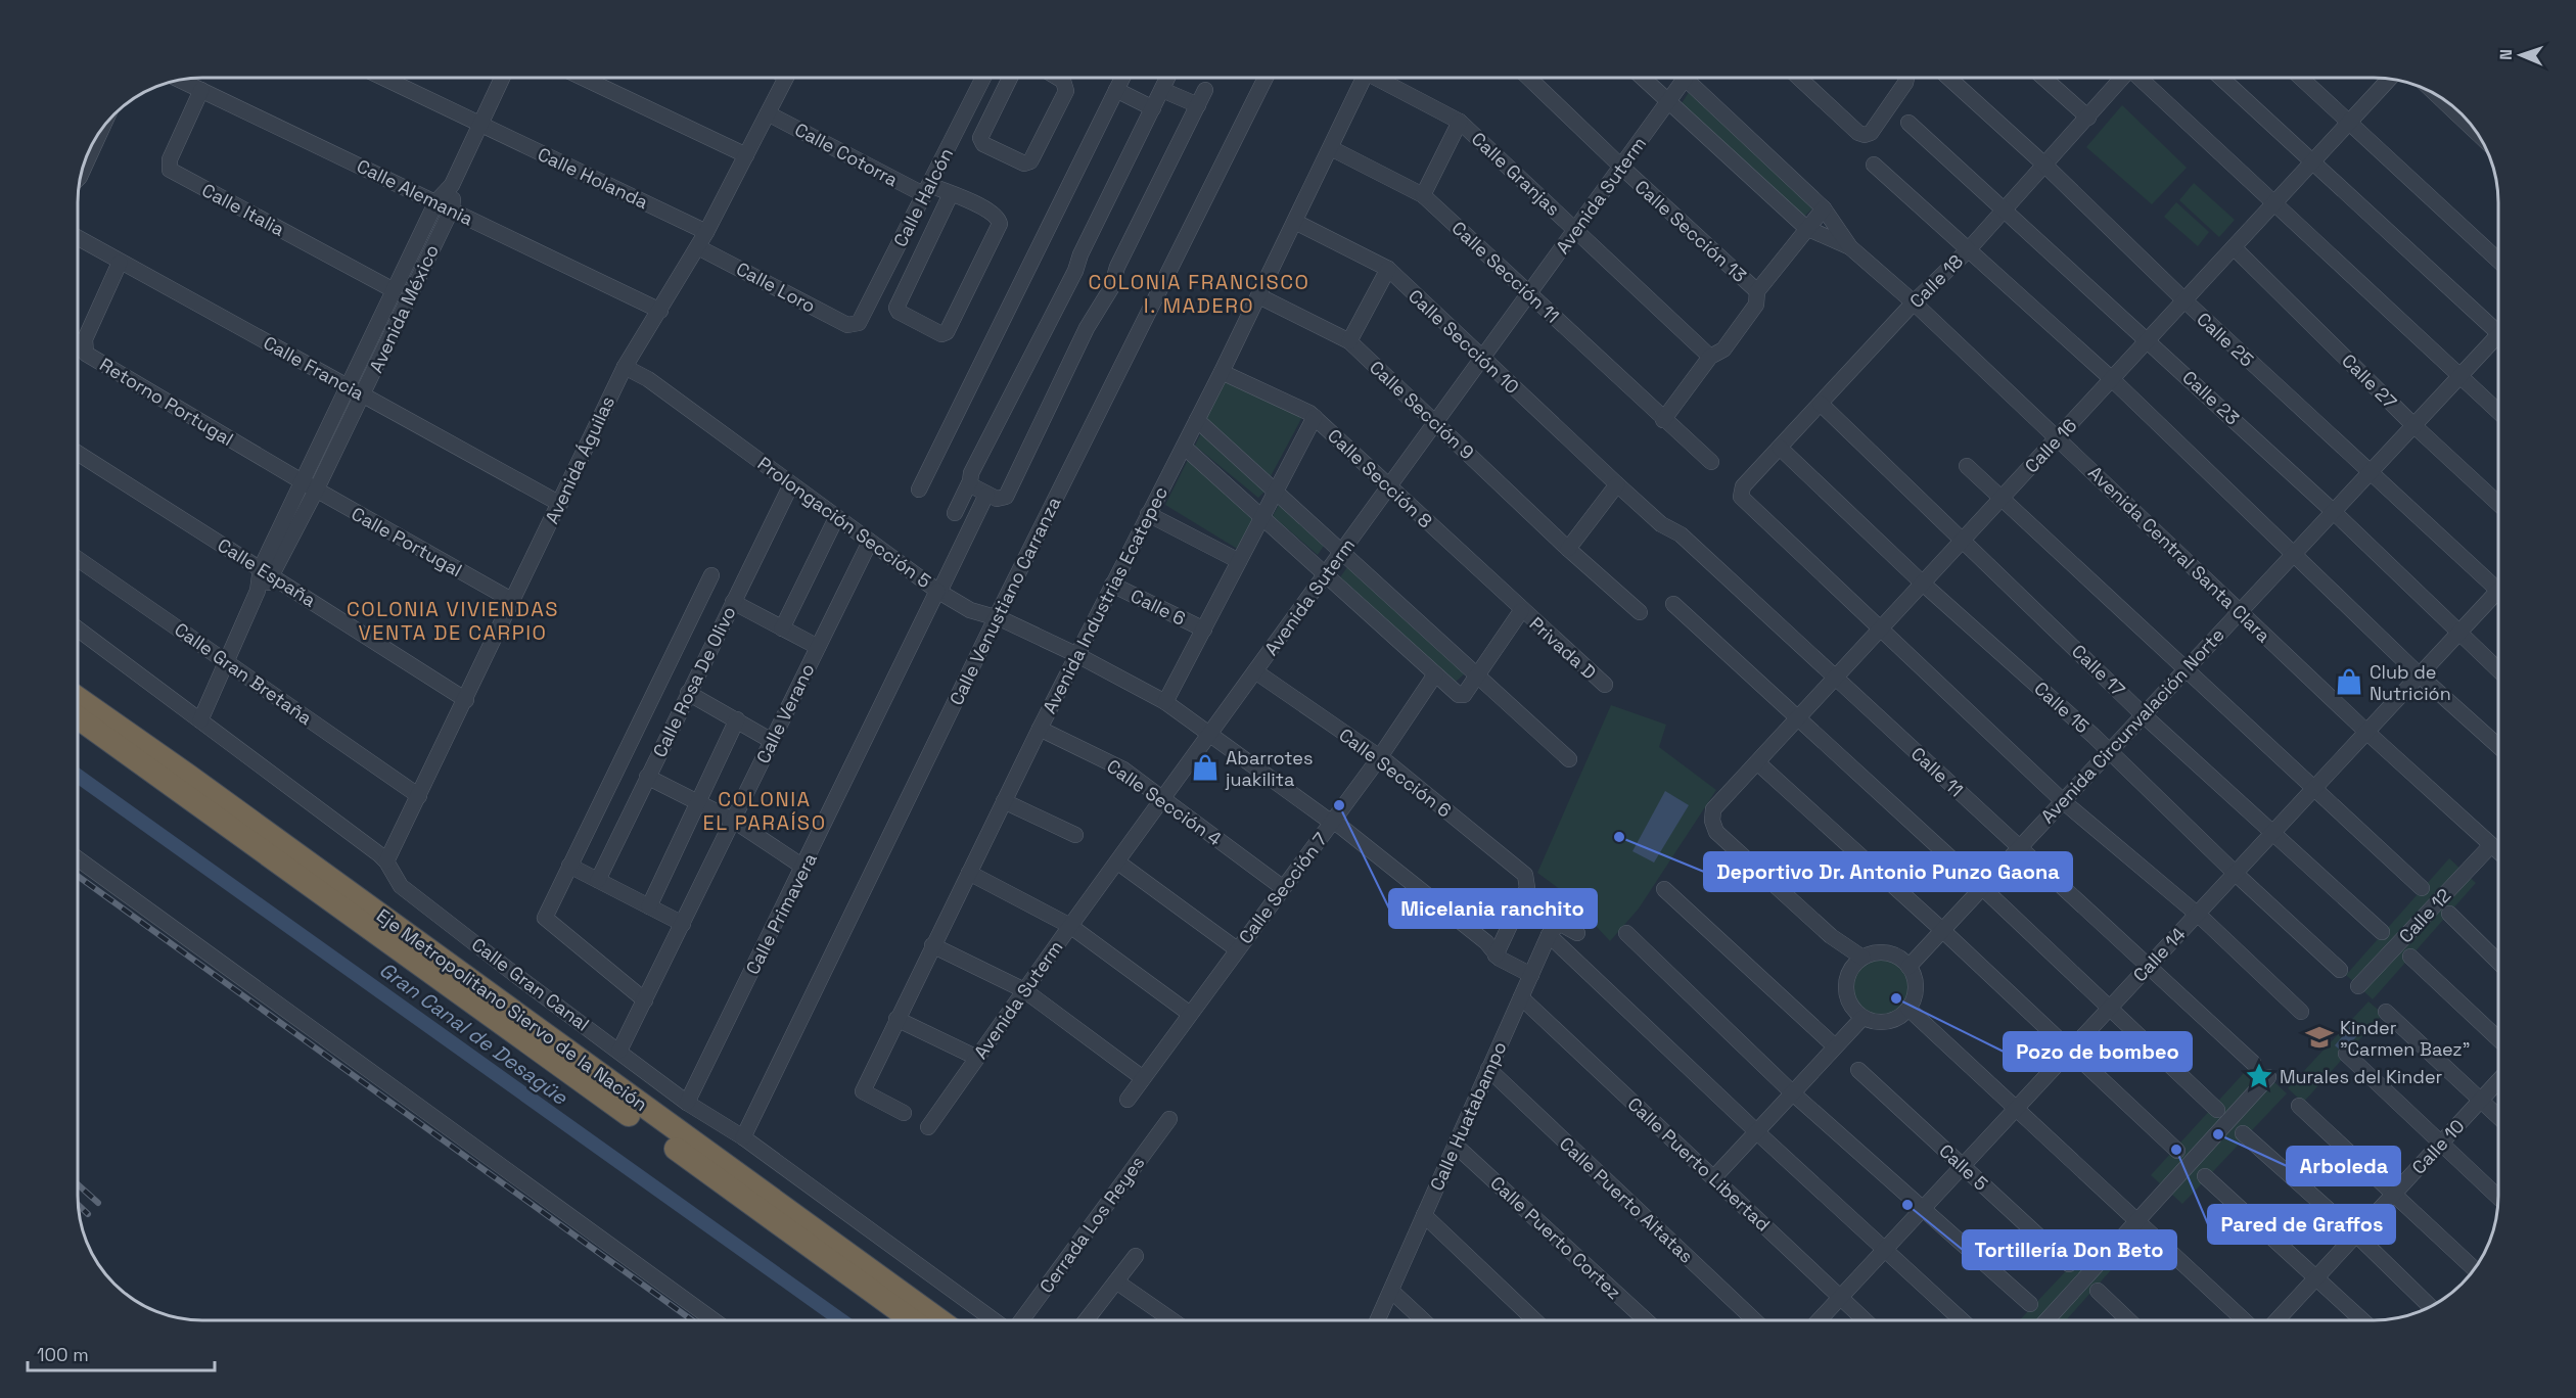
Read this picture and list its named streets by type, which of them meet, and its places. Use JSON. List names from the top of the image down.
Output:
{
  "streets": {
    "highway": ["Eje Metropolitano Siervo de la Nación"],
    "street": [
      "Calle Cotorra",
      "Calle Granjas",
      "Calle Holanda",
      "Calle Alemania",
      "Avenida Suterm",
      "Calle Halcón",
      "Calle Italia",
      "Calle Sección 13",
      "Calle Sección 11",
      "Calle 18",
      "Calle Loro",
      "Avenida México",
      "Calle 25",
      "Calle Sección 10",
      "Calle Francia",
      "Calle 27",
      "Calle 23",
      "Retorno Portugal",
      "Calle Sección 9",
      "Calle 16",
      "Avenida Águilas",
      "Calle Sección 8",
      "Prolongación Sección 5",
      "Calle Portugal",
      "Avenida Central Santa Clara",
      "Calle España",
      "Avenida Industrias Ecatepec",
      "Calle Venustiano Carranza",
      "Calle 6",
      "Privada D",
      "Calle 17",
      "Calle Gran Bretaña",
      "Calle Rosa De Olivo",
      "Calle 15",
      "Calle Verano",
      "Avenida Circunvalación Norte",
      "Calle 11",
      "Calle Sección 6",
      "Calle Sección 4",
      "Calle Sección 7",
      "Calle Primavera",
      "Calle 12",
      "Calle 14",
      "Calle Gran Canal",
      "Calle Huatabampo",
      "Calle 10",
      "Calle Puerto Libertad",
      "Calle 5",
      "Calle Puerto Altatas",
      "Cerrada Los Reyes",
      "Calle Puerto Cortez"
    ]
  },
  "crossings": [
    ["Calle Cotorra", "Calle Halcón"],
    ["Calle Cotorra", "Avenida Águilas"],
    ["Calle Granjas", "Avenida Suterm"],
    ["Calle Holanda", "Avenida México"],
    ["Calle Holanda", "Avenida Águilas"],
    ["Calle Alemania", "Calle Italia"],
    ["Calle Alemania", "Avenida México"],
    ["Calle Alemania", "Avenida Águilas"],
    ["Avenida Suterm", "Calle Sección 13"],
    ["Avenida Suterm", "Calle Sección 11"],
    ["Avenida Suterm", "Calle Sección 10"],
    ["Avenida Suterm", "Calle Sección 9"],
    ["Avenida Suterm", "Calle Sección 8"],
    ["Avenida Suterm", "Prolongación Sección 5"],
    ["Avenida Suterm", "Avenida Central Santa Clara"],
    ["Avenida Suterm", "Calle Sección 6"],
    ["Avenida Suterm", "Calle Sección 4"],
    ["Calle Halcón", "Calle Loro"],
    ["Calle Italia", "Avenida México"],
    ["Calle Sección 11", "Avenida Industrias Ecatepec"],
    ["Calle 18", "Calle 25"],
    ["Calle 18", "Calle 23"],
    ["Calle 18", "Calle 16"],
    ["Calle 18", "Avenida Central Santa Clara"],
    ["Calle 18", "Calle 17"],
    ["Calle 18", "Calle 15"],
    ["Calle Loro", "Avenida Águilas"],
    ["Avenida México", "Calle Francia"],
    ["Avenida México", "Retorno Portugal"],
    ["Avenida México", "Calle Portugal"],
    ["Avenida México", "Calle España"],
    ["Avenida México", "Calle Gran Bretaña"],
    ["Avenida México", "Calle Gran Canal"],
    ["Calle 25", "Calle 16"],
    ["Calle 25", "Avenida Circunvalación Norte"],
    ["Calle Sección 10", "Avenida Industrias Ecatepec"],
    ["Calle Sección 10", "Calle 11"],
    ["Calle Francia", "Retorno Portugal"],
    ["Calle Francia", "Avenida Águilas"],
    ["Calle 27", "Calle 16"],
    ["Calle 27", "Avenida Circunvalación Norte"],
    ["Calle 23", "Calle 16"],
    ["Calle 23", "Avenida Circunvalación Norte"],
    ["Calle 23", "Calle 14"],
    ["Retorno Portugal", "Calle Portugal"],
    ["Calle Sección 9", "Avenida Industrias Ecatepec"],
    ["Calle 16", "Avenida Central Santa Clara"],
    ["Calle 16", "Calle 17"],
    ["Calle 16", "Calle 15"],
    ["Calle 16", "Avenida Circunvalación Norte"],
    ["Calle 16", "Calle 11"],
    ["Avenida Águilas", "Prolongación Sección 5"],
    ["Avenida Águilas", "Calle Portugal"],
    ["Avenida Águilas", "Calle España"],
    ["Avenida Águilas", "Calle Gran Bretaña"],
    ["Avenida Águilas", "Calle Gran Canal"],
    ["Calle Sección 8", "Avenida Industrias Ecatepec"],
    ["Calle Sección 8", "Privada D"],
    ["Prolongación Sección 5", "Avenida Industrias Ecatepec"],
    ["Prolongación Sección 5", "Calle Venustiano Carranza"],
    ["Prolongación Sección 5", "Calle Rosa De Olivo"],
    ["Prolongación Sección 5", "Calle Verano"],
    ["Prolongación Sección 5", "Calle Sección 6"],
    ["Prolongación Sección 5", "Calle Sección 7"],
    ["Prolongación Sección 5", "Calle Primavera"],
    ["Prolongación Sección 5", "Calle Huatabampo"],
    ["Avenida Central Santa Clara", "Avenida Circunvalación Norte"],
    ["Avenida Central Santa Clara", "Calle 12"],
    ["Avenida Central Santa Clara", "Calle 14"],
    ["Avenida Industrias Ecatepec", "Calle 6"],
    ["Avenida Industrias Ecatepec", "Calle Sección 4"],
    ["Calle Venustiano Carranza", "Calle Gran Canal"],
    ["Calle 17", "Avenida Circunvalación Norte"],
    ["Calle 17", "Calle 14"],
    ["Calle Rosa De Olivo", "Calle Verano"],
    ["Calle 15", "Avenida Circunvalación Norte"],
    ["Calle 15", "Calle 14"],
    ["Calle Verano", "Calle Gran Canal"],
    ["Avenida Circunvalación Norte", "Calle 11"],
    ["Calle 11", "Calle 14"],
    ["Calle Sección 6", "Calle Sección 7"],
    ["Calle Sección 4", "Calle Sección 7"],
    ["Calle Primavera", "Calle Gran Canal"],
    ["Calle 14", "Calle Puerto Libertad"],
    ["Calle 14", "Calle 5"],
    ["Calle Huatabampo", "Calle Puerto Libertad"],
    ["Calle Huatabampo", "Calle Puerto Altatas"],
    ["Calle Huatabampo", "Calle Puerto Cortez"]
  ],
  "districts": ["COLONIA FRANCISCO I. MADERO", "COLONIA VIVIENDAS VENTA DE CARPIO", "COLONIA EL PARAÍSO"],
  "water": ["Gran Canal de Desagüe"],
  "places": {
    "shop": ["Club de Nutrición", "Abarrotes juakilita"],
    "other": [
      "Micelania ranchito",
      "Deportivo Dr. Antonio Punzo Gaona",
      "Pozo de bombeo",
      "Arboleda",
      "Pared de Graffos",
      "Tortillería Don Beto"
    ],
    "school or university": ["Kinder \"Carmen Baez\""],
    "place": ["Murales del Kinder"]
  },
  "scale_bar": "100 m",
  "north": "left"
}
